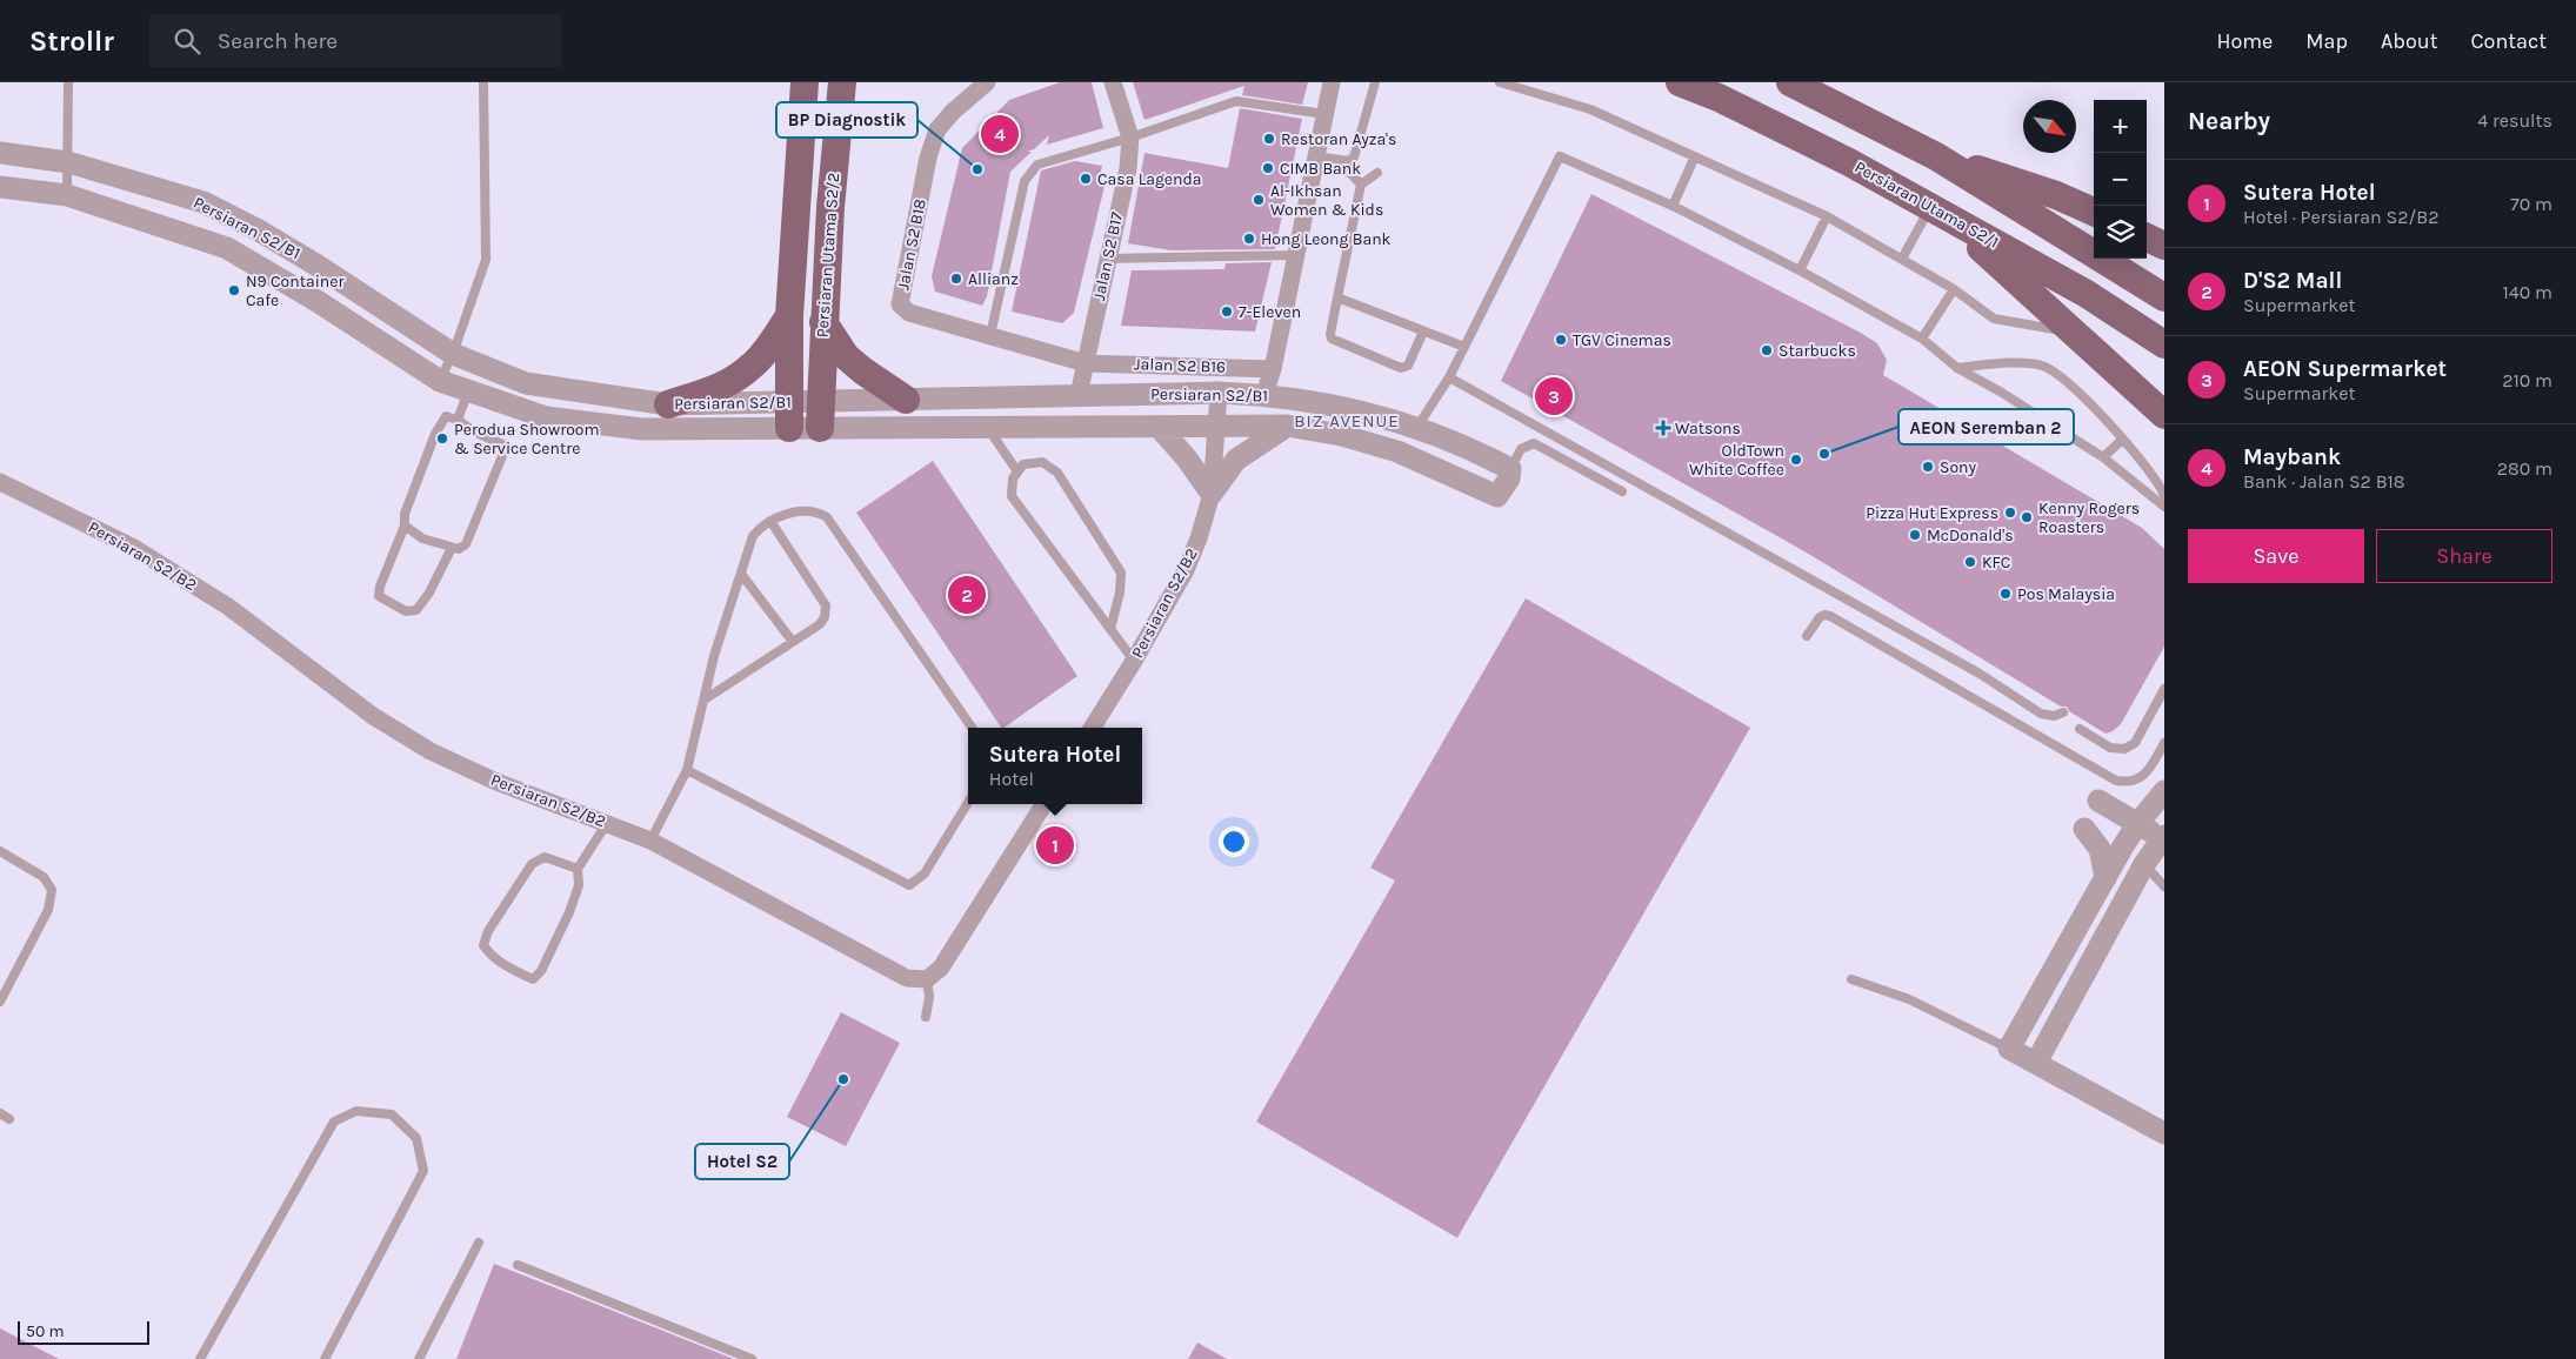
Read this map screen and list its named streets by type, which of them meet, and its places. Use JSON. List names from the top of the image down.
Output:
{
  "streets": {
    "main road": ["Persiaran Utama S2/1", "Persiaran Utama S2/2"],
    "street": [
      "Persiaran S2/B1",
      "Jalan S2 B18",
      "Jalan S2 B17",
      "Jalan S2 B16",
      "Persiaran S2/B2"
    ]
  },
  "crossings": [
    ["Persiaran S2/B1", "Persiaran Utama S2/2"],
    ["Persiaran S2/B1", "Jalan S2 B17"],
    ["Persiaran S2/B1", "Persiaran S2/B2"],
    ["Jalan S2 B18", "Jalan S2 B17"],
    ["Jalan S2 B18", "Jalan S2 B16"],
    ["Jalan S2 B17", "Jalan S2 B16"]
  ],
  "districts": ["BIZ AVENUE"],
  "places": {
    "other": [
      "Restoran Ayza's",
      "CIMB Bank",
      "BP Diagnostik",
      "Casa Lagenda",
      "Al-Ikhsan Women & Kids",
      "Hong Leong Bank",
      "Allianz",
      "N9 Container Cafe",
      "7-Eleven",
      "TGV Cinemas",
      "Starbucks",
      "Perodua Showroom & Service Centre",
      "AEON Seremban 2",
      "OldTown White Coffee",
      "Sony",
      "Pizza Hut Express",
      "Kenny Rogers Roasters",
      "McDonald's",
      "KFC",
      "Pos Malaysia",
      "Hotel S2"
    ],
    "health": ["Watsons"]
  },
  "scale_bar": "50 m",
  "north": "bottom right",
  "page": {
    "header": "Strollr",
    "search": "Search here",
    "nav": [
      "Home",
      "Map",
      "About",
      "Contact"
    ],
    "heading": ["Nearby", "4 results"],
    "map_buttons": ["+", "−"],
    "pins": [
      "4",
      "3",
      "2",
      "1"
    ],
    "list": [
      {
        "mark": "1",
        "name": "Sutera Hotel",
        "note": "Hotel · Persiaran S2/B2",
        "value": "70 m"
      },
      {
        "mark": "2",
        "name": "D'S2 Mall",
        "note": "Supermarket",
        "value": "140 m"
      },
      {
        "mark": "3",
        "name": "AEON Supermarket",
        "note": "Supermarket",
        "value": "210 m"
      },
      {
        "mark": "4",
        "name": "Maybank",
        "note": "Bank · Jalan S2 B18",
        "value": "280 m"
      }
    ],
    "buttons": ["Save", "Share"],
    "popup": ["Sutera Hotel", "Hotel"],
    "scale": "50 m"
  }
}
